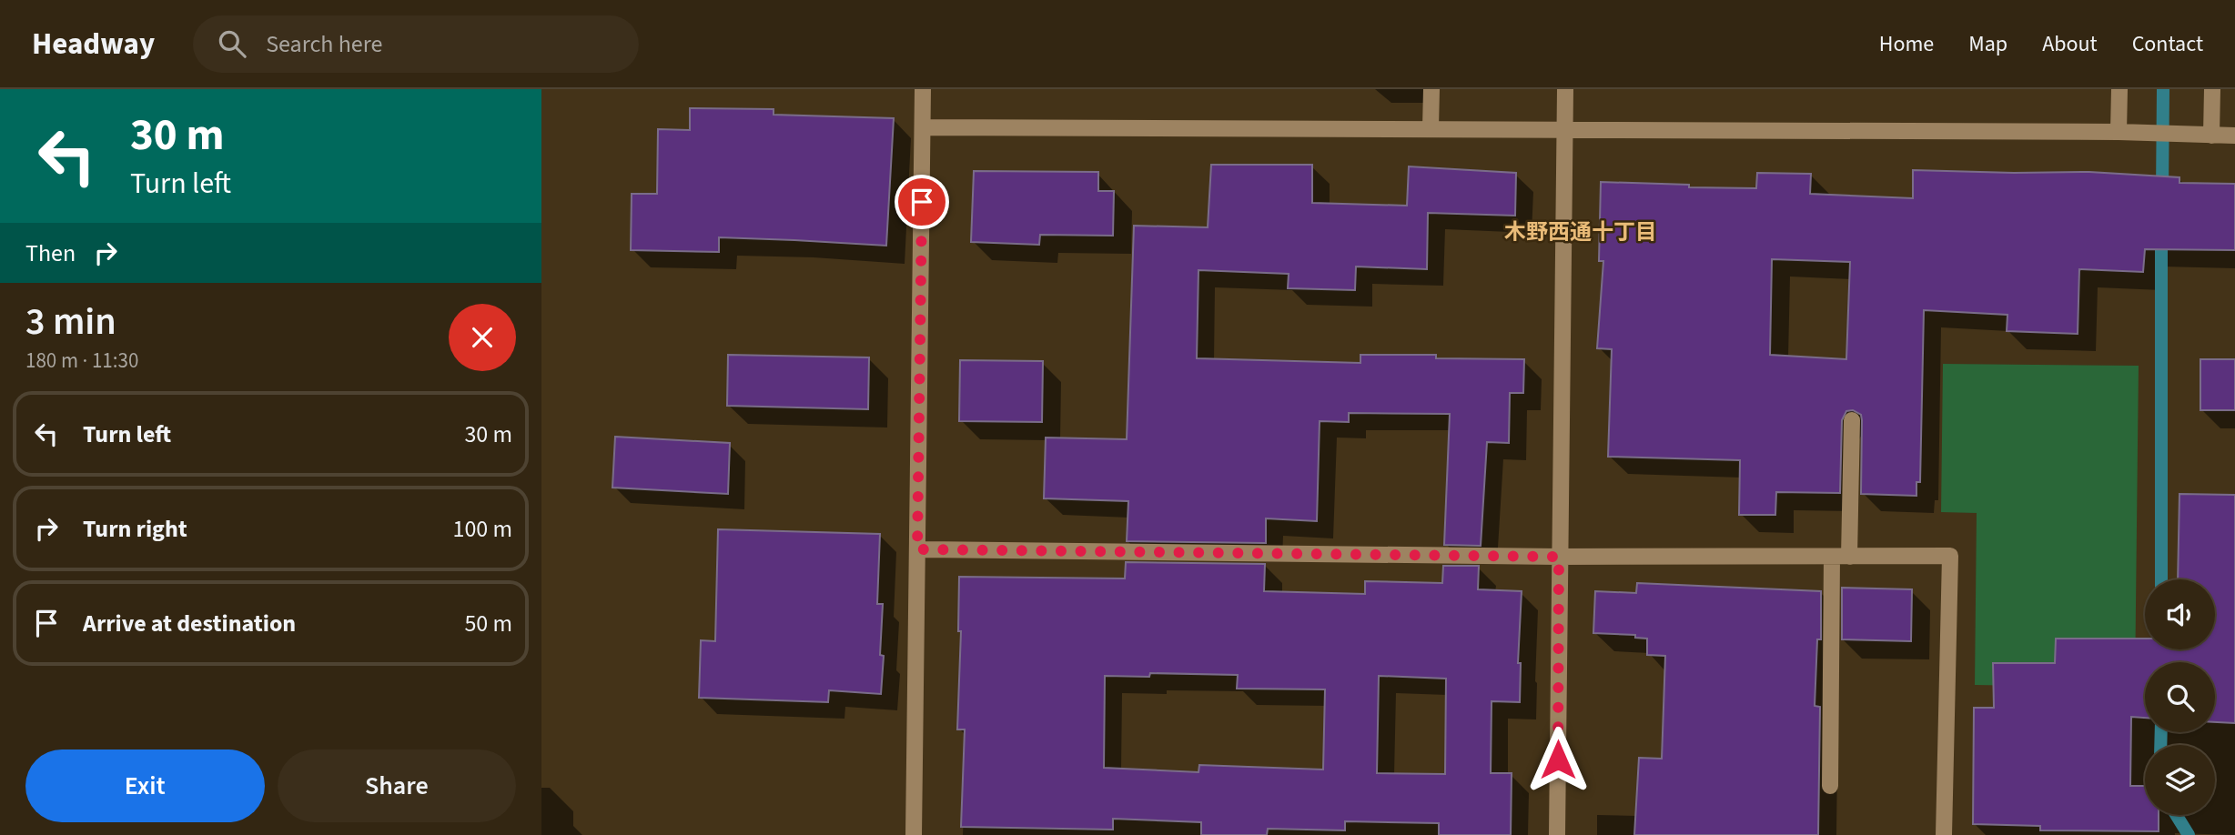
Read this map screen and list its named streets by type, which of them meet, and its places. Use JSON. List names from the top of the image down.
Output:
{
  "districts": ["木野西通十丁目"],
  "page": {
    "header": "Headway",
    "search": "Search here",
    "nav": [
      "Home",
      "Map",
      "About",
      "Contact"
    ],
    "turn": ["30 m", "Turn left"],
    "then": "Then",
    "heading": ["3 min", "180 m · 11:30"],
    "list": [
      {
        "name": "Turn left",
        "value": "30 m"
      },
      {
        "name": "Turn right",
        "value": "100 m"
      },
      {
        "name": "Arrive at destination",
        "value": "50 m"
      }
    ],
    "buttons": ["Exit", "Share"]
  }
}
